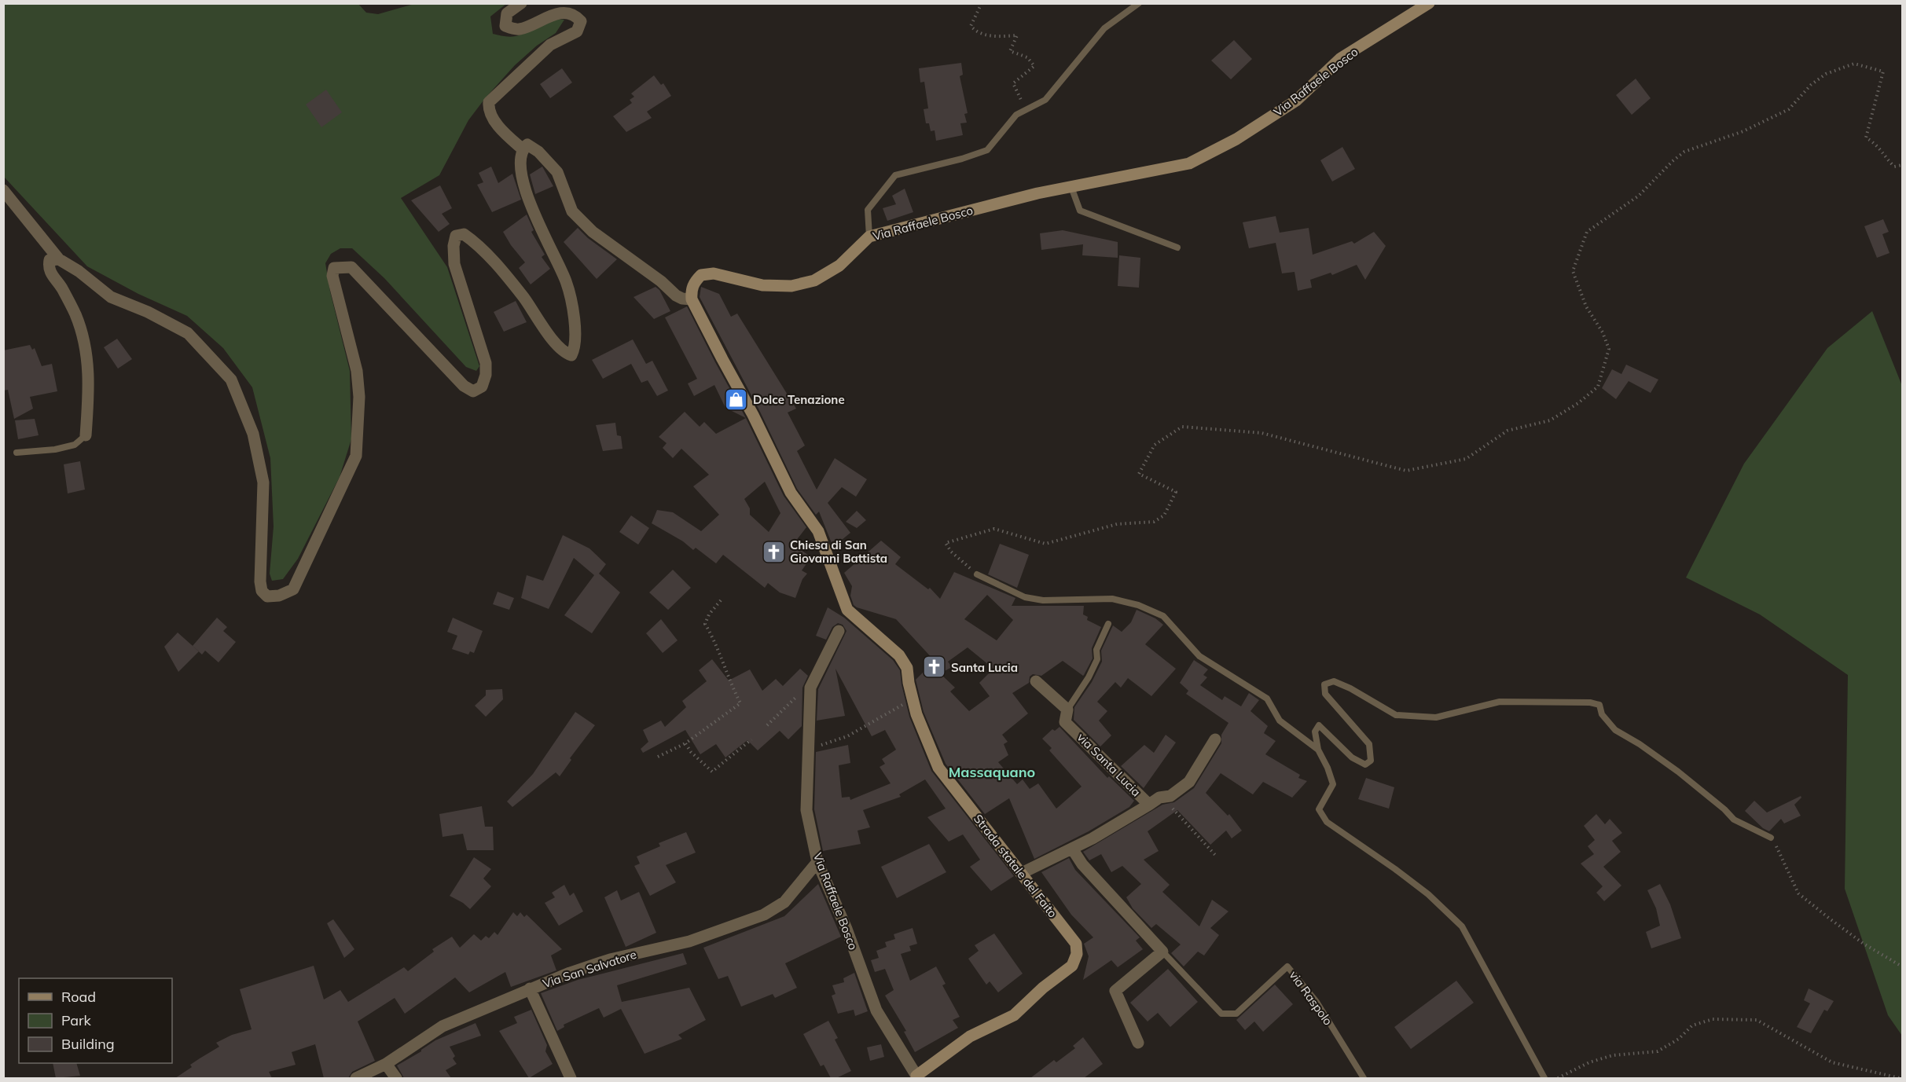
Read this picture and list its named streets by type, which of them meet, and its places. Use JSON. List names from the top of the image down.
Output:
{
  "streets": {
    "street": [
      "Via Raffaele Bosco",
      "via Santa Lucia",
      "Strada statale del Faito",
      "Via San Salvatore",
      "via Raspolo"
    ]
  },
  "crossings": [
    ["Via Raffaele Bosco", "Strada statale del Faito"],
    ["Via Raffaele Bosco", "Via San Salvatore"],
    ["via Santa Lucia", "Strada statale del Faito"],
    ["via Santa Lucia", "via Raspolo"]
  ],
  "districts": ["Massaquano"],
  "places": {
    "shop": ["Dolce Tenazione"],
    "church": ["Chiesa di San Giovanni Battista", "Santa Lucia"]
  },
  "legend": ["Road", "Park", "Building"]
}
